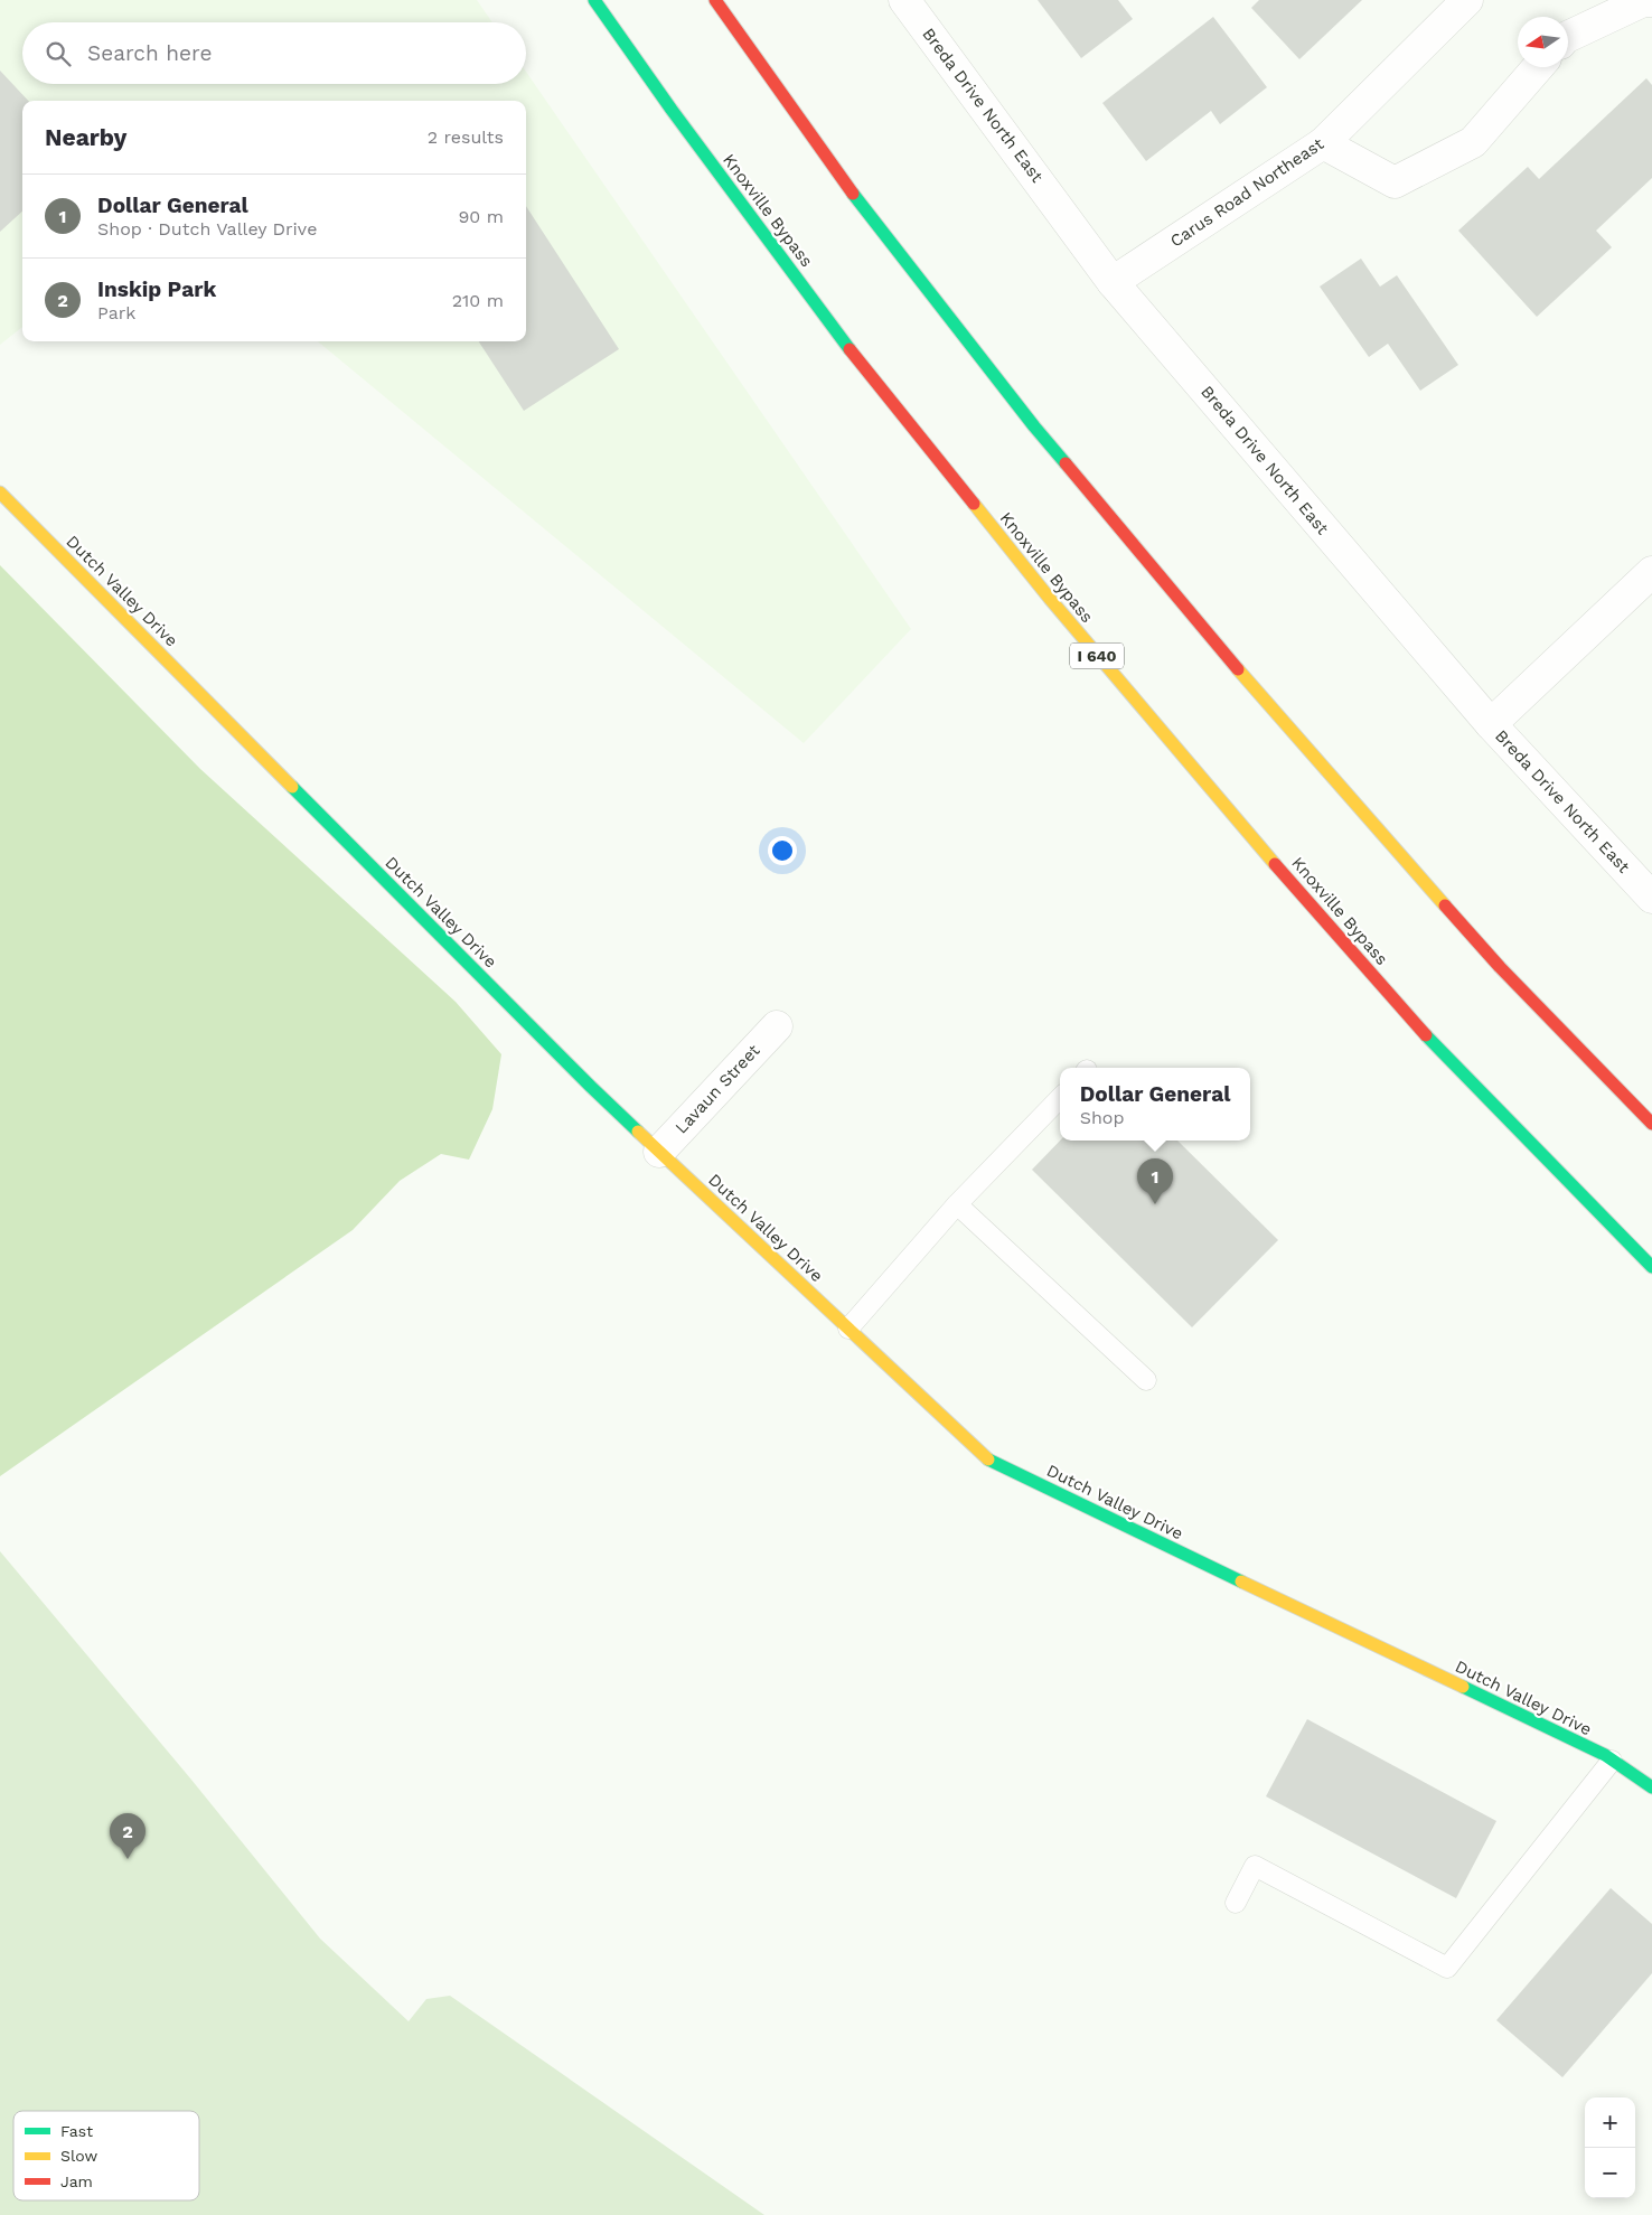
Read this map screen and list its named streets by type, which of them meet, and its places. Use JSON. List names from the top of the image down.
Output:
{
  "streets": {
    "main road": ["Knoxville Bypass", "Dutch Valley Drive", "I 640"],
    "street": ["Breda Drive North East", "Carus Road Northeast", "Lavaun Street"]
  },
  "crossings": [
    ["Breda Drive North East", "Carus Road Northeast"],
    ["Dutch Valley Drive", "Lavaun Street"]
  ],
  "legend": ["Fast", "Slow", "Jam"],
  "north": "left",
  "page": {
    "search": "Search here",
    "heading": ["Nearby", "2 results"],
    "list": [
      {
        "mark": "1",
        "name": "Dollar General",
        "note": "Shop · Dutch Valley Drive",
        "value": "90 m"
      },
      {
        "mark": "2",
        "name": "Inskip Park",
        "note": "Park",
        "value": "210 m"
      }
    ],
    "popup": ["Dollar General", "Shop"],
    "pins": ["1", "2"],
    "map_buttons": ["+", "−"]
  }
}
